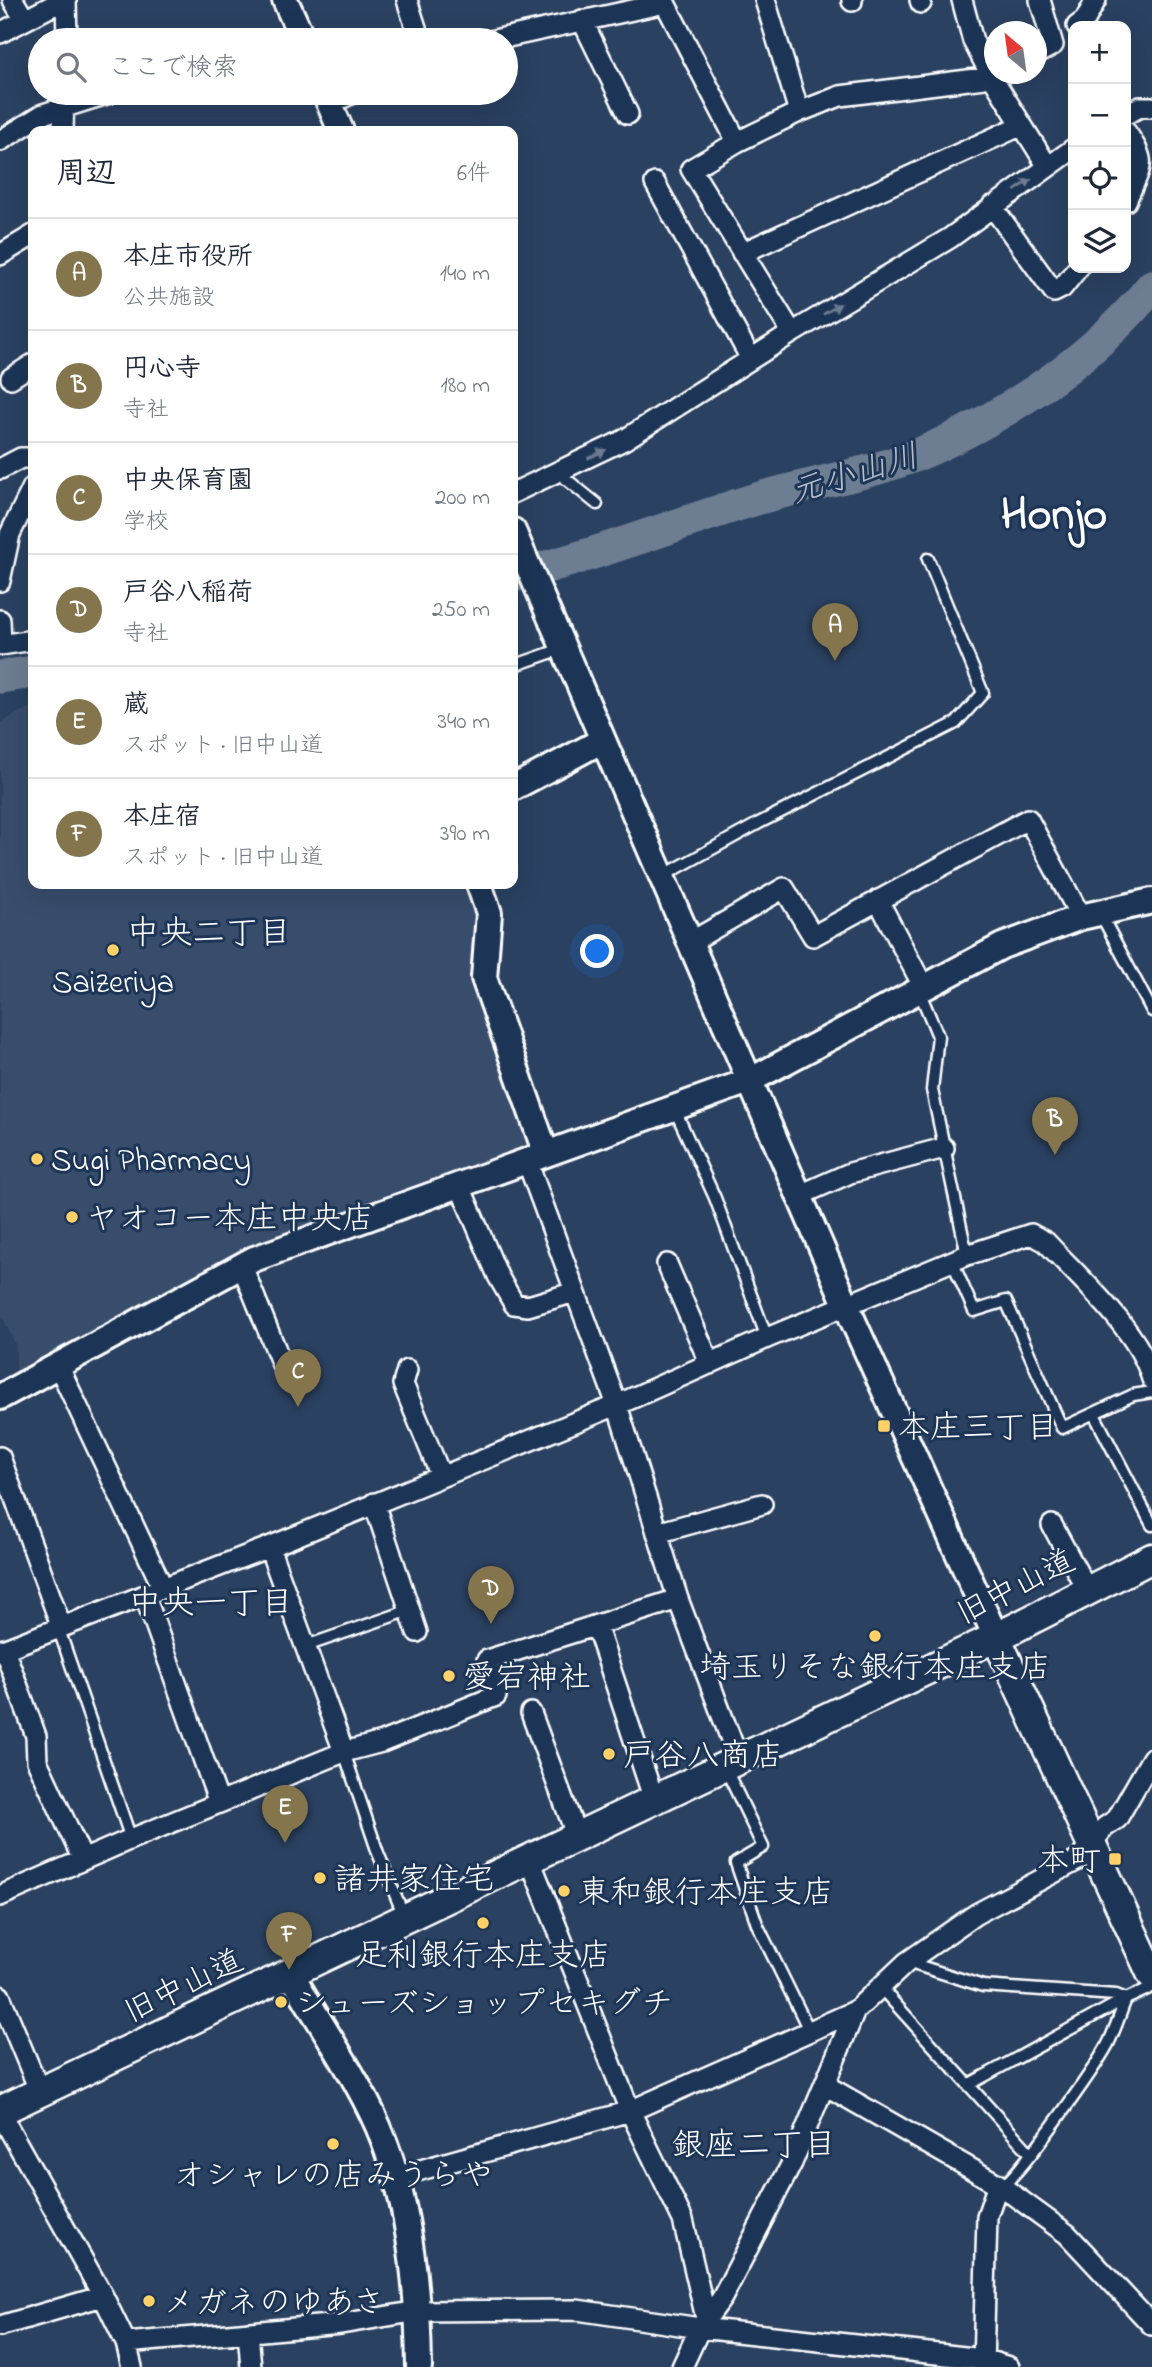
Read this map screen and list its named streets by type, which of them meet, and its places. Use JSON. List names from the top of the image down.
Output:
{
  "streets": {
    "main road": ["旧中山道"]
  },
  "districts": [
    "Honjo",
    "中央二丁目",
    "中央一丁目",
    "銀座二丁目"
  ],
  "water": ["元小山川"],
  "places": {
    "other": [
      "Saizeriya",
      "Sugi Pharmacy",
      "ヤオコー本庄中央店",
      "埼玉りそな銀行本庄支店",
      "愛宕神社",
      "戸谷八商店",
      "諸井家住宅",
      "東和銀行本庄支店",
      "足利銀行本庄支店",
      "シューズショップセキグチ",
      "オシャレの店みうらや",
      "メガネのゆあさ"
    ],
    "transit": ["本庄三丁目", "本町"]
  },
  "north": "top left",
  "page": {
    "map_buttons": ["+", "−"],
    "search": "ここで検索",
    "heading": ["周辺", "6件"],
    "list": [
      {
        "mark": "A",
        "name": "本庄市役所",
        "note": "公共施設",
        "value": "140 m"
      },
      {
        "mark": "B",
        "name": "円心寺",
        "note": "寺社",
        "value": "180 m"
      },
      {
        "mark": "C",
        "name": "中央保育園",
        "note": "学校",
        "value": "200 m"
      },
      {
        "mark": "D",
        "name": "戸谷八稲荷",
        "note": "寺社",
        "value": "250 m"
      },
      {
        "mark": "E",
        "name": "蔵",
        "note": "スポット · 旧中山道",
        "value": "340 m"
      },
      {
        "mark": "F",
        "name": "本庄宿",
        "note": "スポット · 旧中山道",
        "value": "390 m"
      }
    ],
    "pins": [
      "A",
      "B",
      "C",
      "D",
      "E",
      "F"
    ]
  }
}
